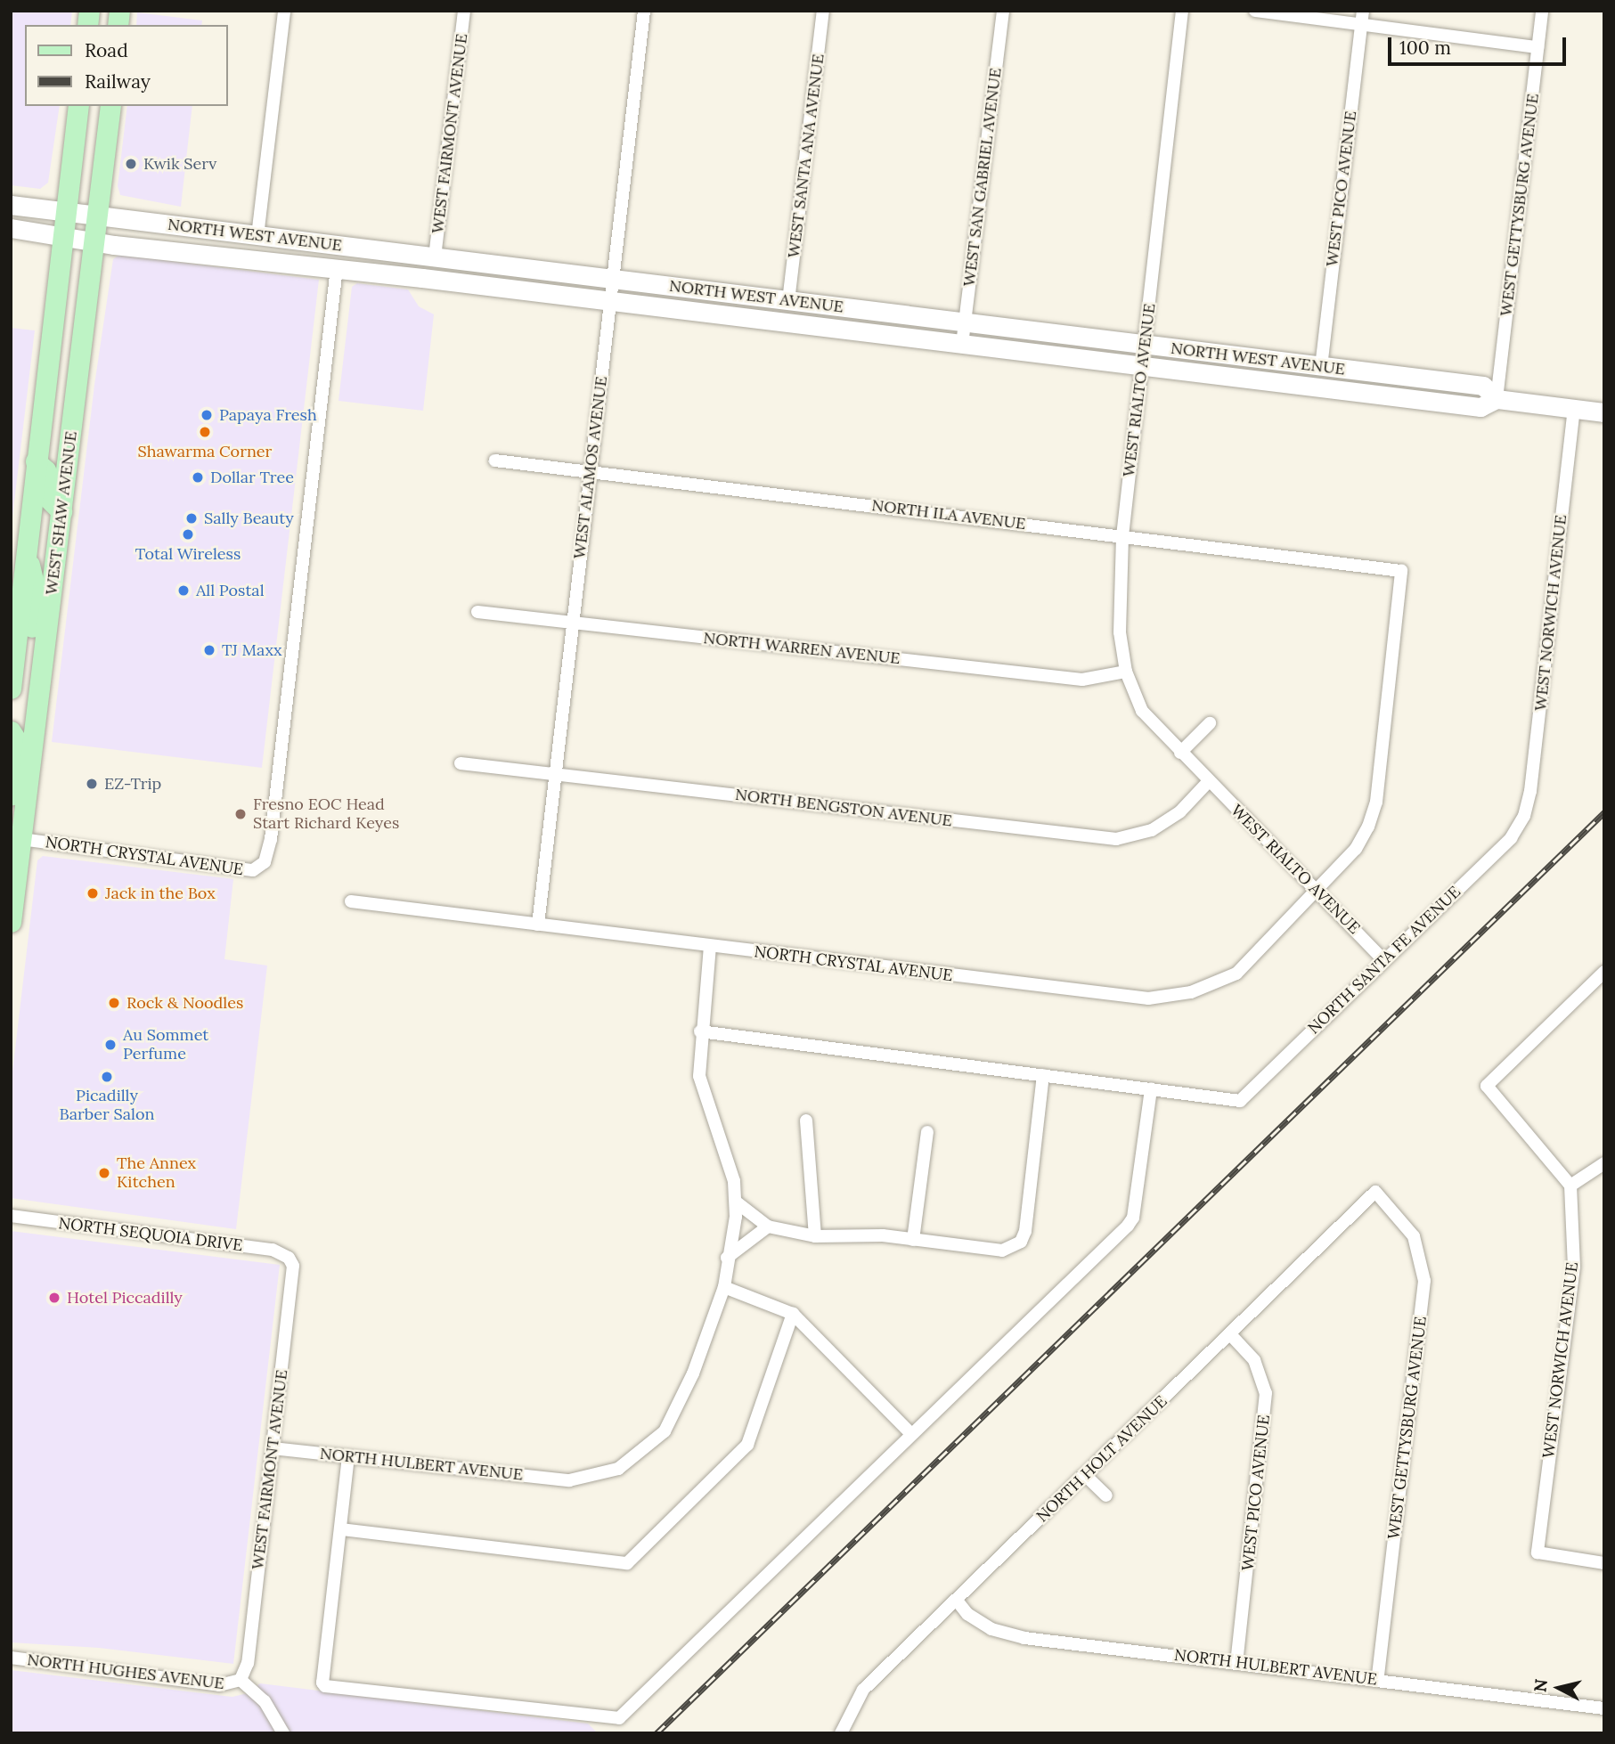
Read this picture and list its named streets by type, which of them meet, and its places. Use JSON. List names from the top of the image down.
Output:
{
  "streets": {
    "main road": ["NORTH WEST AVENUE", "WEST SHAW AVENUE"],
    "street": [
      "WEST FAIRMONT AVENUE",
      "WEST SANTA ANA AVENUE",
      "WEST SAN GABRIEL AVENUE",
      "WEST PICO AVENUE",
      "WEST GETTYSBURG AVENUE",
      "WEST RIALTO AVENUE",
      "WEST ALAMOS AVENUE",
      "NORTH ILA AVENUE",
      "WEST NORWICH AVENUE",
      "NORTH WARREN AVENUE",
      "NORTH BENGSTON AVENUE",
      "NORTH CRYSTAL AVENUE",
      "NORTH SANTA FE AVENUE",
      "NORTH SEQUOIA DRIVE",
      "NORTH HOLT AVENUE",
      "NORTH HULBERT AVENUE",
      "NORTH HUGHES AVENUE"
    ]
  },
  "crossings": [
    ["WEST FAIRMONT AVENUE", "NORTH WEST AVENUE"],
    ["WEST FAIRMONT AVENUE", "NORTH SEQUOIA DRIVE"],
    ["WEST FAIRMONT AVENUE", "NORTH HULBERT AVENUE"],
    ["WEST FAIRMONT AVENUE", "NORTH HUGHES AVENUE"],
    ["WEST SANTA ANA AVENUE", "NORTH WEST AVENUE"],
    ["WEST SAN GABRIEL AVENUE", "NORTH WEST AVENUE"],
    ["WEST PICO AVENUE", "NORTH WEST AVENUE"],
    ["WEST PICO AVENUE", "NORTH HOLT AVENUE"],
    ["WEST PICO AVENUE", "NORTH HULBERT AVENUE"],
    ["WEST GETTYSBURG AVENUE", "NORTH WEST AVENUE"],
    ["WEST GETTYSBURG AVENUE", "NORTH HOLT AVENUE"],
    ["WEST GETTYSBURG AVENUE", "NORTH HULBERT AVENUE"],
    ["NORTH WEST AVENUE", "WEST RIALTO AVENUE"],
    ["NORTH WEST AVENUE", "WEST ALAMOS AVENUE"],
    ["NORTH WEST AVENUE", "WEST SHAW AVENUE"],
    ["NORTH WEST AVENUE", "WEST NORWICH AVENUE"],
    ["NORTH WEST AVENUE", "NORTH CRYSTAL AVENUE"],
    ["WEST RIALTO AVENUE", "NORTH ILA AVENUE"],
    ["WEST RIALTO AVENUE", "NORTH WARREN AVENUE"],
    ["WEST RIALTO AVENUE", "NORTH BENGSTON AVENUE"],
    ["WEST RIALTO AVENUE", "NORTH CRYSTAL AVENUE"],
    ["WEST RIALTO AVENUE", "NORTH SANTA FE AVENUE"],
    ["WEST ALAMOS AVENUE", "NORTH ILA AVENUE"],
    ["WEST ALAMOS AVENUE", "NORTH WARREN AVENUE"],
    ["WEST ALAMOS AVENUE", "NORTH BENGSTON AVENUE"],
    ["WEST ALAMOS AVENUE", "NORTH CRYSTAL AVENUE"],
    ["WEST SHAW AVENUE", "NORTH CRYSTAL AVENUE"],
    ["NORTH ILA AVENUE", "NORTH CRYSTAL AVENUE"],
    ["WEST NORWICH AVENUE", "NORTH SANTA FE AVENUE"],
    ["NORTH HOLT AVENUE", "NORTH HULBERT AVENUE"]
  ],
  "places": [
    "Kwik Serv",
    "Papaya Fresh",
    "Shawarma Corner",
    "Dollar Tree",
    "Sally Beauty",
    "Total Wireless",
    "All Postal",
    "TJ Maxx",
    "EZ-Trip",
    "Fresno EOC Head Start Richard Keyes",
    "Jack in the Box",
    "Rock & Noodles",
    "Au Sommet Perfume",
    "Picadilly Barber Salon",
    "The Annex Kitchen",
    "Hotel Piccadilly"
  ],
  "legend": ["Road", "Railway"],
  "scale_bar": "100 m",
  "north": "left"
}
